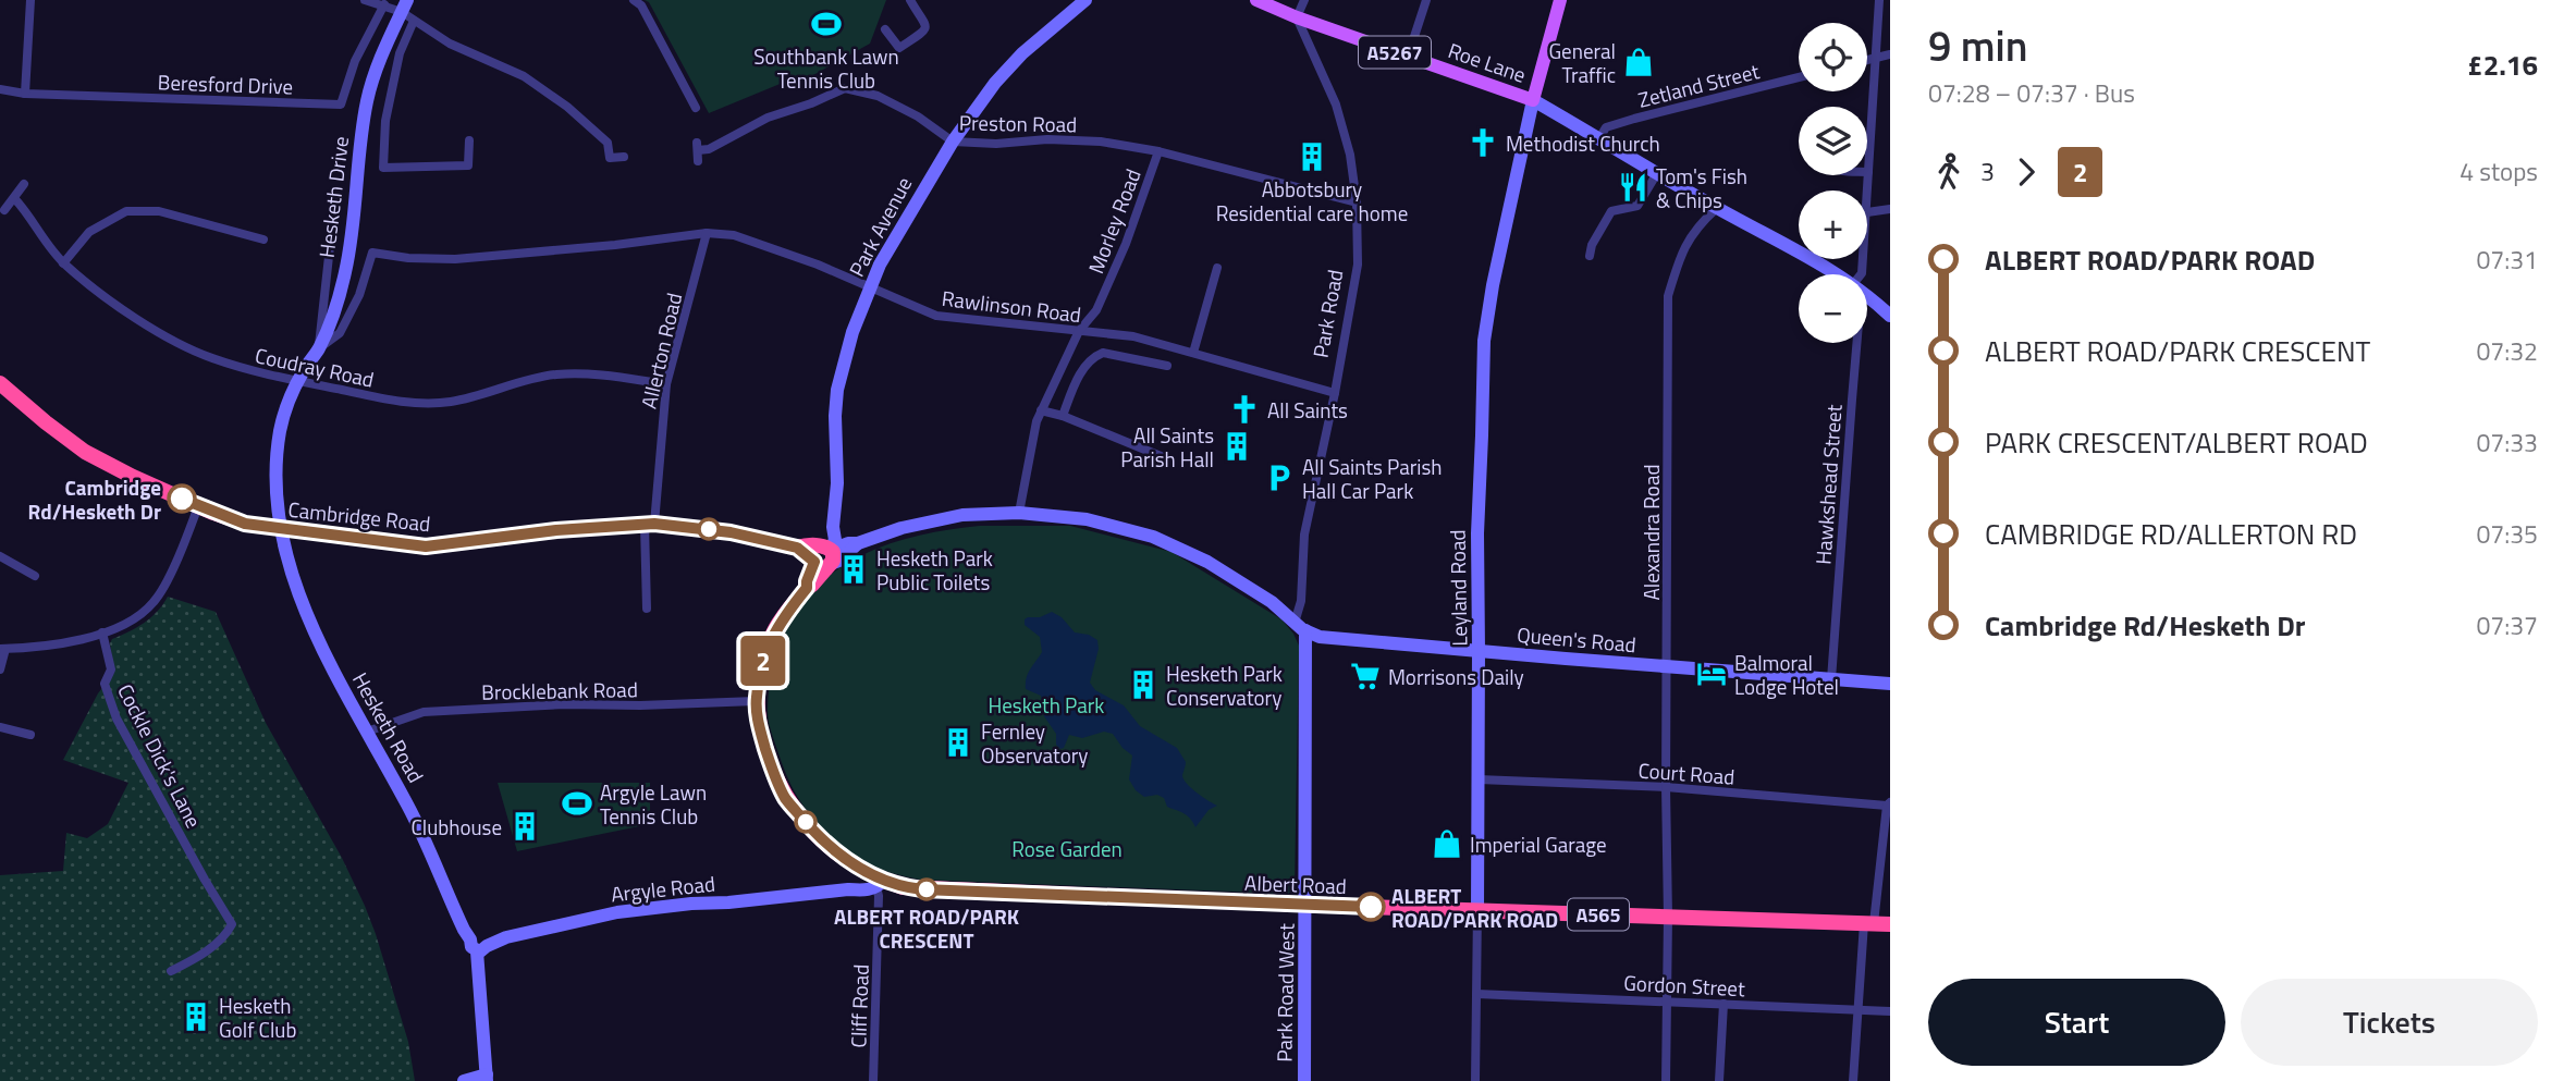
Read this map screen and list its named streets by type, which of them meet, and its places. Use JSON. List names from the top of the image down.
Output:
{
  "streets": {
    "highway": ["Cambridge Road", "Albert Road", "A565"],
    "main road": ["A5267", "Roe Lane"],
    "street": [
      "Beresford Drive",
      "Zetland Street",
      "Preston Road",
      "Hesketh Drive",
      "Morley Road",
      "Park Avenue",
      "Rawlinson Road",
      "Park Road",
      "Allerton Road",
      "Coudray Road",
      "Hawkshead Street",
      "Alexandra Road",
      "Leyland Road",
      "Queen's Road",
      "Brocklebank Road",
      "Hesketh Road",
      "Cockle Dick's Lane",
      "Court Road",
      "Argyle Road",
      "Gordon Street",
      "Park Road West",
      "Cliff Road"
    ]
  },
  "crossings": [
    ["Roe Lane", "Park Road"],
    ["Roe Lane", "Leyland Road"],
    ["Preston Road", "Morley Road"],
    ["Preston Road", "Park Avenue"],
    ["Preston Road", "Park Road"],
    ["Hesketh Drive", "Rawlinson Road"],
    ["Hesketh Drive", "Coudray Road"],
    ["Hesketh Drive", "Cambridge Road"],
    ["Hesketh Drive", "Hesketh Road"],
    ["Morley Road", "Rawlinson Road"],
    ["Morley Road", "Queen's Road"],
    ["Park Avenue", "Rawlinson Road"],
    ["Park Avenue", "Cambridge Road"],
    ["Park Avenue", "Queen's Road"],
    ["Park Avenue", "A565"],
    ["Rawlinson Road", "Park Road"],
    ["Rawlinson Road", "Allerton Road"],
    ["Park Road", "Queen's Road"],
    ["Park Road", "Albert Road"],
    ["Park Road", "Park Road West"],
    ["Allerton Road", "Coudray Road"],
    ["Allerton Road", "Cambridge Road"],
    ["Hawkshead Street", "Queen's Road"],
    ["Cambridge Road", "Queen's Road"],
    ["Cambridge Road", "Hesketh Road"],
    ["Cambridge Road", "A565"],
    ["Alexandra Road", "Queen's Road"],
    ["Alexandra Road", "Court Road"],
    ["Alexandra Road", "Albert Road"],
    ["Alexandra Road", "Gordon Street"],
    ["Leyland Road", "Queen's Road"],
    ["Leyland Road", "Court Road"],
    ["Leyland Road", "Albert Road"],
    ["Leyland Road", "Gordon Street"],
    ["Queen's Road", "A565"],
    ["Brocklebank Road", "Hesketh Road"],
    ["Brocklebank Road", "A565"],
    ["Hesketh Road", "Argyle Road"],
    ["Albert Road", "Argyle Road"],
    ["Albert Road", "A565"],
    ["Albert Road", "Park Road West"],
    ["Albert Road", "Cliff Road"],
    ["Argyle Road", "A565"],
    ["Argyle Road", "Cliff Road"],
    ["A565", "Cliff Road"]
  ],
  "parks": ["Hesketh Park", "Rose Garden"],
  "places": {
    "sports": ["Southbank Lawn Tennis Club", "Argyle Lawn Tennis Club"],
    "shop": ["General Traffic", "Imperial Garage"],
    "church": ["Methodist Church", "All Saints"],
    "building": [
      "Abbotsbury Residential care home",
      "All Saints Parish Hall",
      "Hesketh Park Public Toilets",
      "Hesketh Park Conservatory",
      "Fernley Observatory",
      "Clubhouse",
      "Hesketh Golf Club"
    ],
    "restaurant": ["Tom's Fish & Chips"],
    "parking": ["All Saints Parish Hall Car Park"],
    "other": ["Cambridge Rd/Hesketh Dr", "ALBERT ROAD/PARK CRESCENT", "ALBERT ROAD/PARK ROAD"],
    "hotel": ["Balmoral Lodge Hotel"],
    "supermarket": ["Morrisons Daily"]
  },
  "lines": ["bus line 2"],
  "page": {
    "on_map": "2",
    "heading": ["9 min", "07:28 – 07:37 · Bus", "£2.16"],
    "map_buttons": ["+", "−"],
    "legs": ["3", "2", "4 stops"],
    "list": [
      {
        "name": "ALBERT ROAD/PARK ROAD",
        "value": "07:31"
      },
      {
        "name": "ALBERT ROAD/PARK CRESCENT",
        "value": "07:32"
      },
      {
        "name": "PARK CRESCENT/ALBERT ROAD",
        "value": "07:33"
      },
      {
        "name": "CAMBRIDGE RD/ALLERTON RD",
        "value": "07:35"
      },
      {
        "name": "Cambridge Rd/Hesketh Dr",
        "value": "07:37"
      }
    ],
    "buttons": ["Start", "Tickets"]
  }
}
